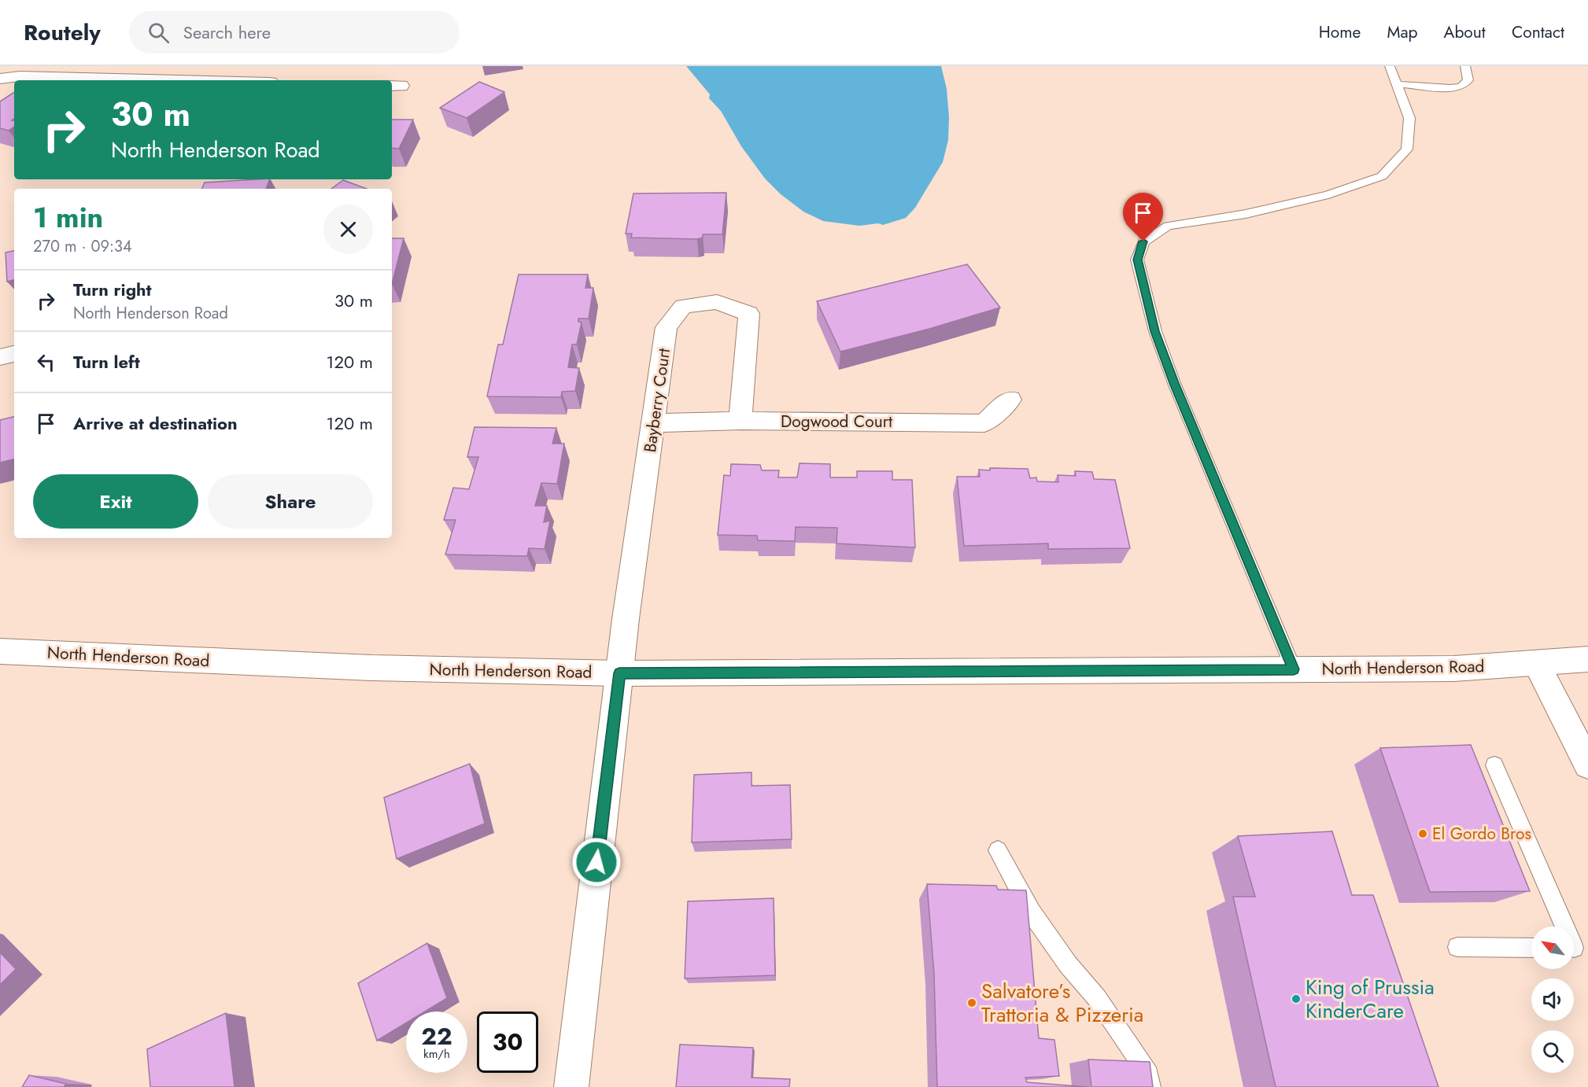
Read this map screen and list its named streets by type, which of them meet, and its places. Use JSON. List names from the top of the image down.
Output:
{
  "streets": {
    "street": ["Bayberry Court", "Dogwood Court", "North Henderson Road"]
  },
  "crossings": [
    ["Bayberry Court", "Dogwood Court"],
    ["Bayberry Court", "North Henderson Road"]
  ],
  "places": ["El Gordo Bros", "King of Prussia KinderCare", "Salvatore’s Trattoria & Pizzeria"],
  "north": "top left",
  "page": {
    "header": "Routely",
    "search": "Search here",
    "nav": [
      "Home",
      "Map",
      "About",
      "Contact"
    ],
    "turn": ["30 m", "North Henderson Road"],
    "heading": ["1 min", "270 m · 09:34"],
    "list": [
      {
        "name": "Turn right",
        "note": "North Henderson Road",
        "value": "30 m"
      },
      {
        "name": "Turn left",
        "value": "120 m"
      },
      {
        "name": "Arrive at destination",
        "value": "120 m"
      }
    ],
    "buttons": ["Exit", "Share"],
    "speed": "22 km/h",
    "limit": "30"
  }
}
